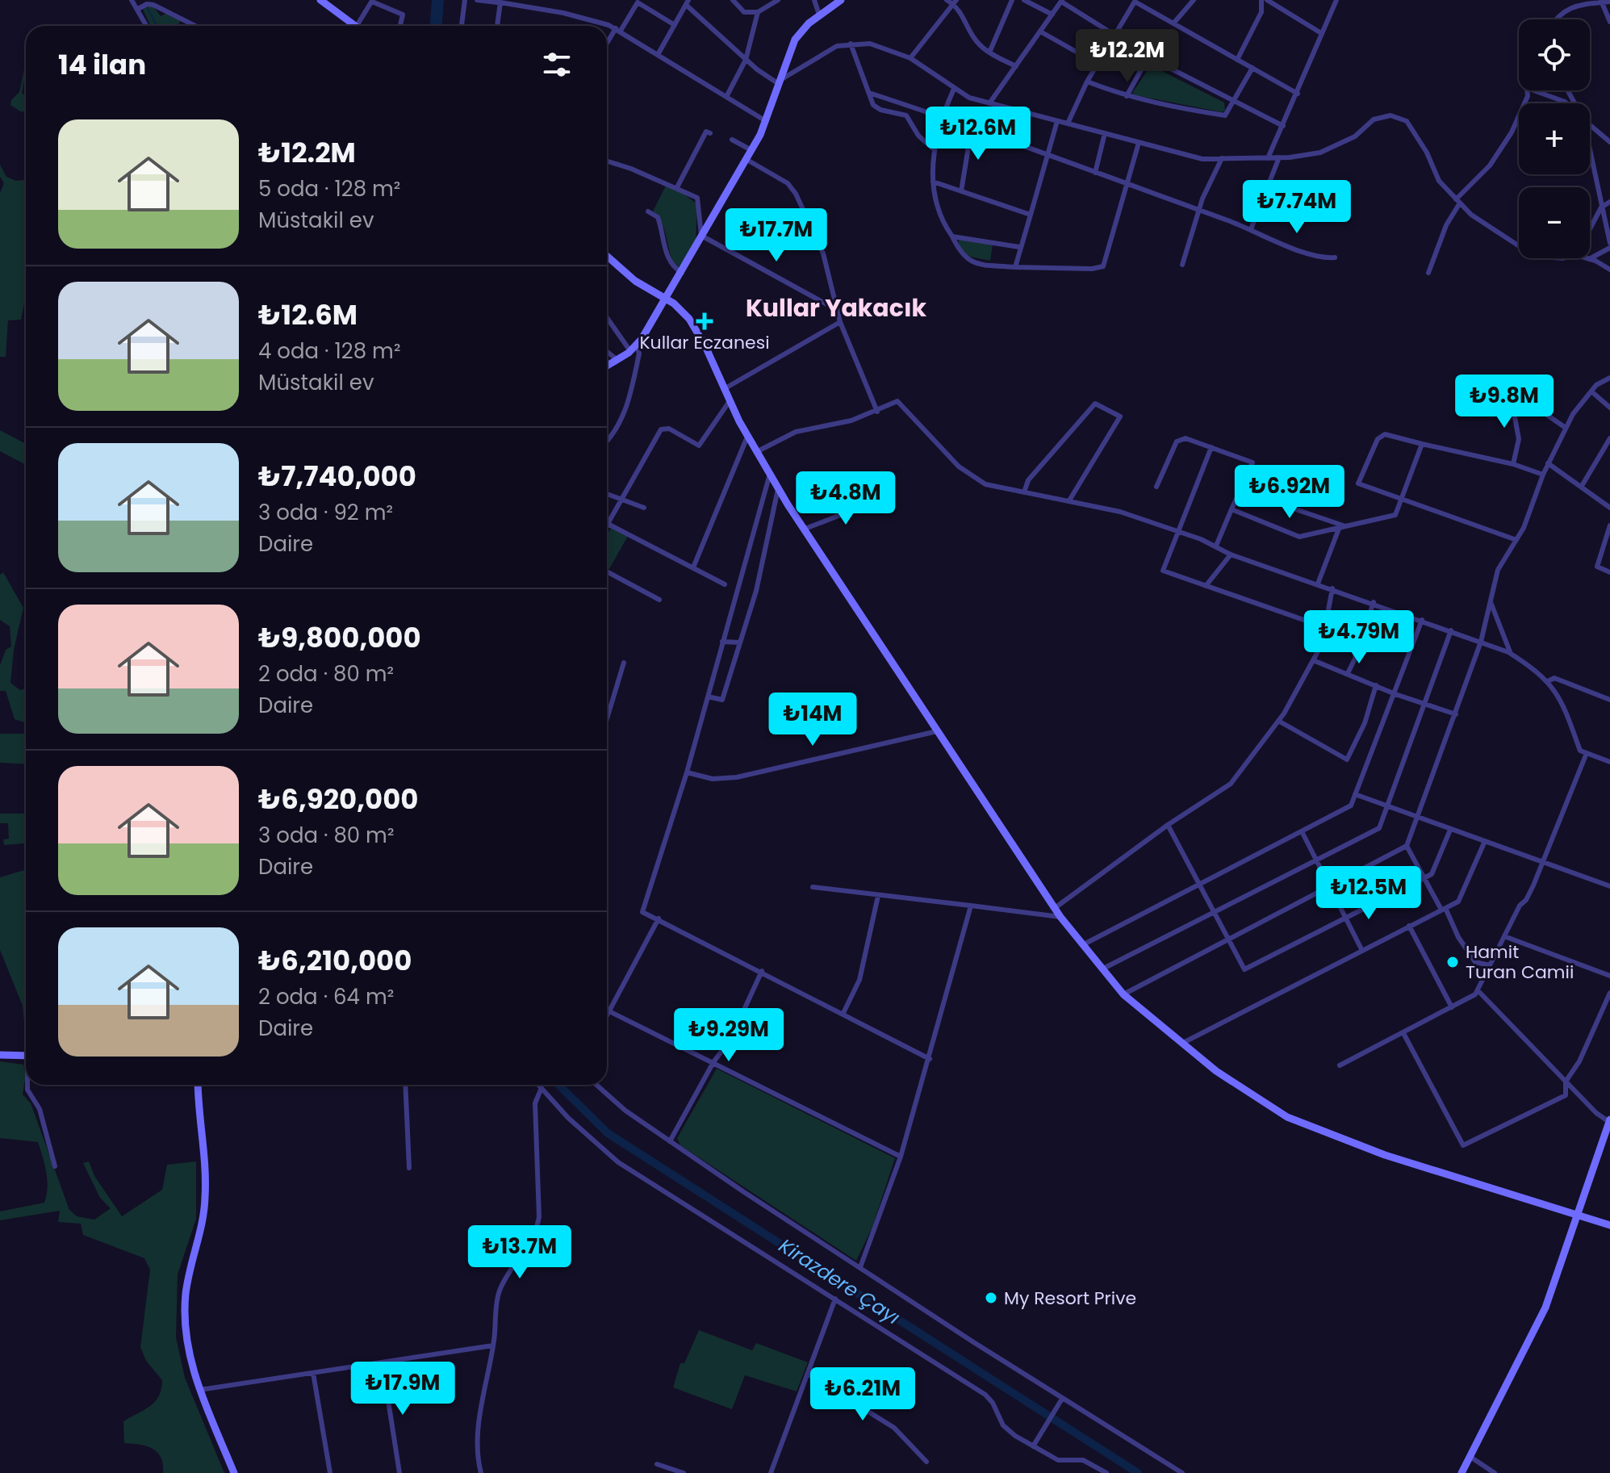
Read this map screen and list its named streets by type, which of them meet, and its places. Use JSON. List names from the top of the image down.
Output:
{
  "districts": ["Kullar Yakacık"],
  "water": ["Kirazdere Çayı"],
  "places": {
    "health": ["Kullar Eczanesi"],
    "other": ["Hamit Turan Camii", "My Resort Prive"]
  },
  "page": {
    "map_buttons": ["+", "−"],
    "heading": "14 ilan",
    "price": [
      "₺12.2M",
      "₺12.6M",
      "₺7.74M",
      "₺17.7M",
      "₺9.8M",
      "₺6.92M",
      "₺4.8M",
      "₺4.79M",
      "₺14M",
      "₺12.5M",
      "₺9.29M",
      "₺13.7M",
      "₺17.9M",
      "₺6.21M"
    ],
    "list": [
      {
        "name": "₺12.2M",
        "note": "5 oda · 128 m² · Müstakil ev"
      },
      {
        "name": "₺12.6M",
        "note": "4 oda · 128 m² · Müstakil ev"
      },
      {
        "name": "₺7,740,000",
        "note": "3 oda · 92 m² · Daire"
      },
      {
        "name": "₺9,800,000",
        "note": "2 oda · 80 m² · Daire"
      },
      {
        "name": "₺6,920,000",
        "note": "3 oda · 80 m² · Daire"
      },
      {
        "name": "₺6,210,000",
        "note": "2 oda · 64 m² · Daire"
      }
    ]
  }
}
